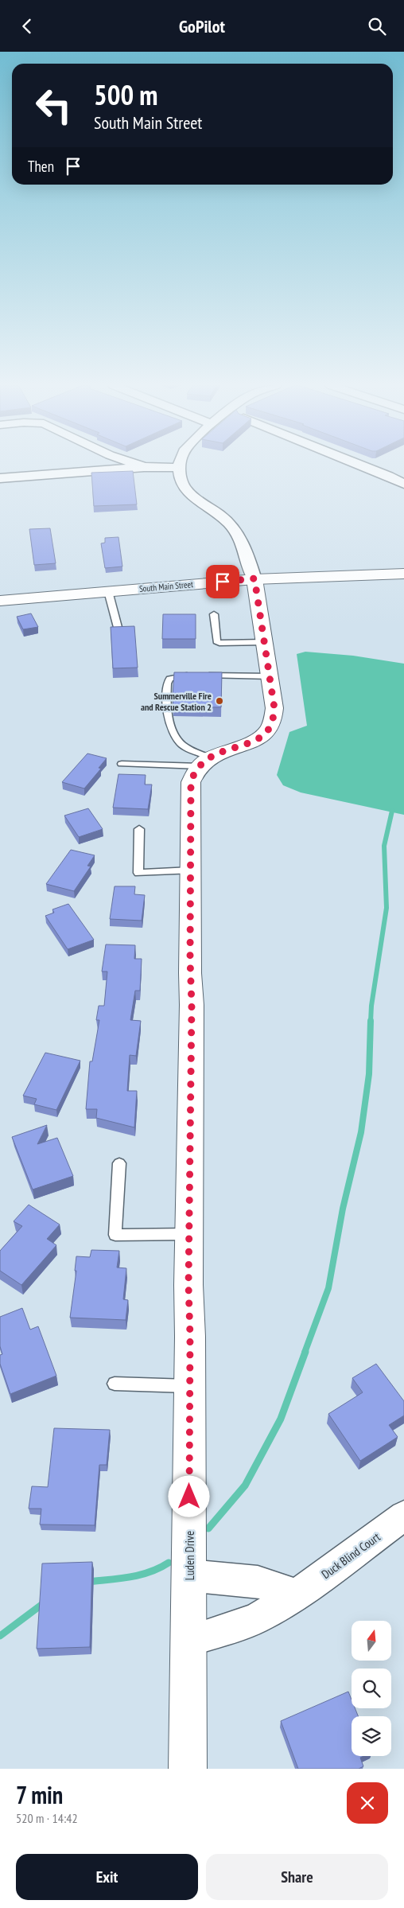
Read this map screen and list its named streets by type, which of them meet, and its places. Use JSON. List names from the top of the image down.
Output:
{
  "streets": {
    "street": ["South Main Street", "Luden Drive", "Duck Blind Court"]
  },
  "crossings": [
    ["Luden Drive", "Duck Blind Court"]
  ],
  "places": ["Summerville Fire and Rescue Station 2"],
  "north": "top",
  "page": {
    "header": "GoPilot",
    "turn": ["500 m", "South Main Street"],
    "then": "Then",
    "heading": ["7 min", "520 m · 14:42"],
    "buttons": ["Exit", "Share"]
  }
}
